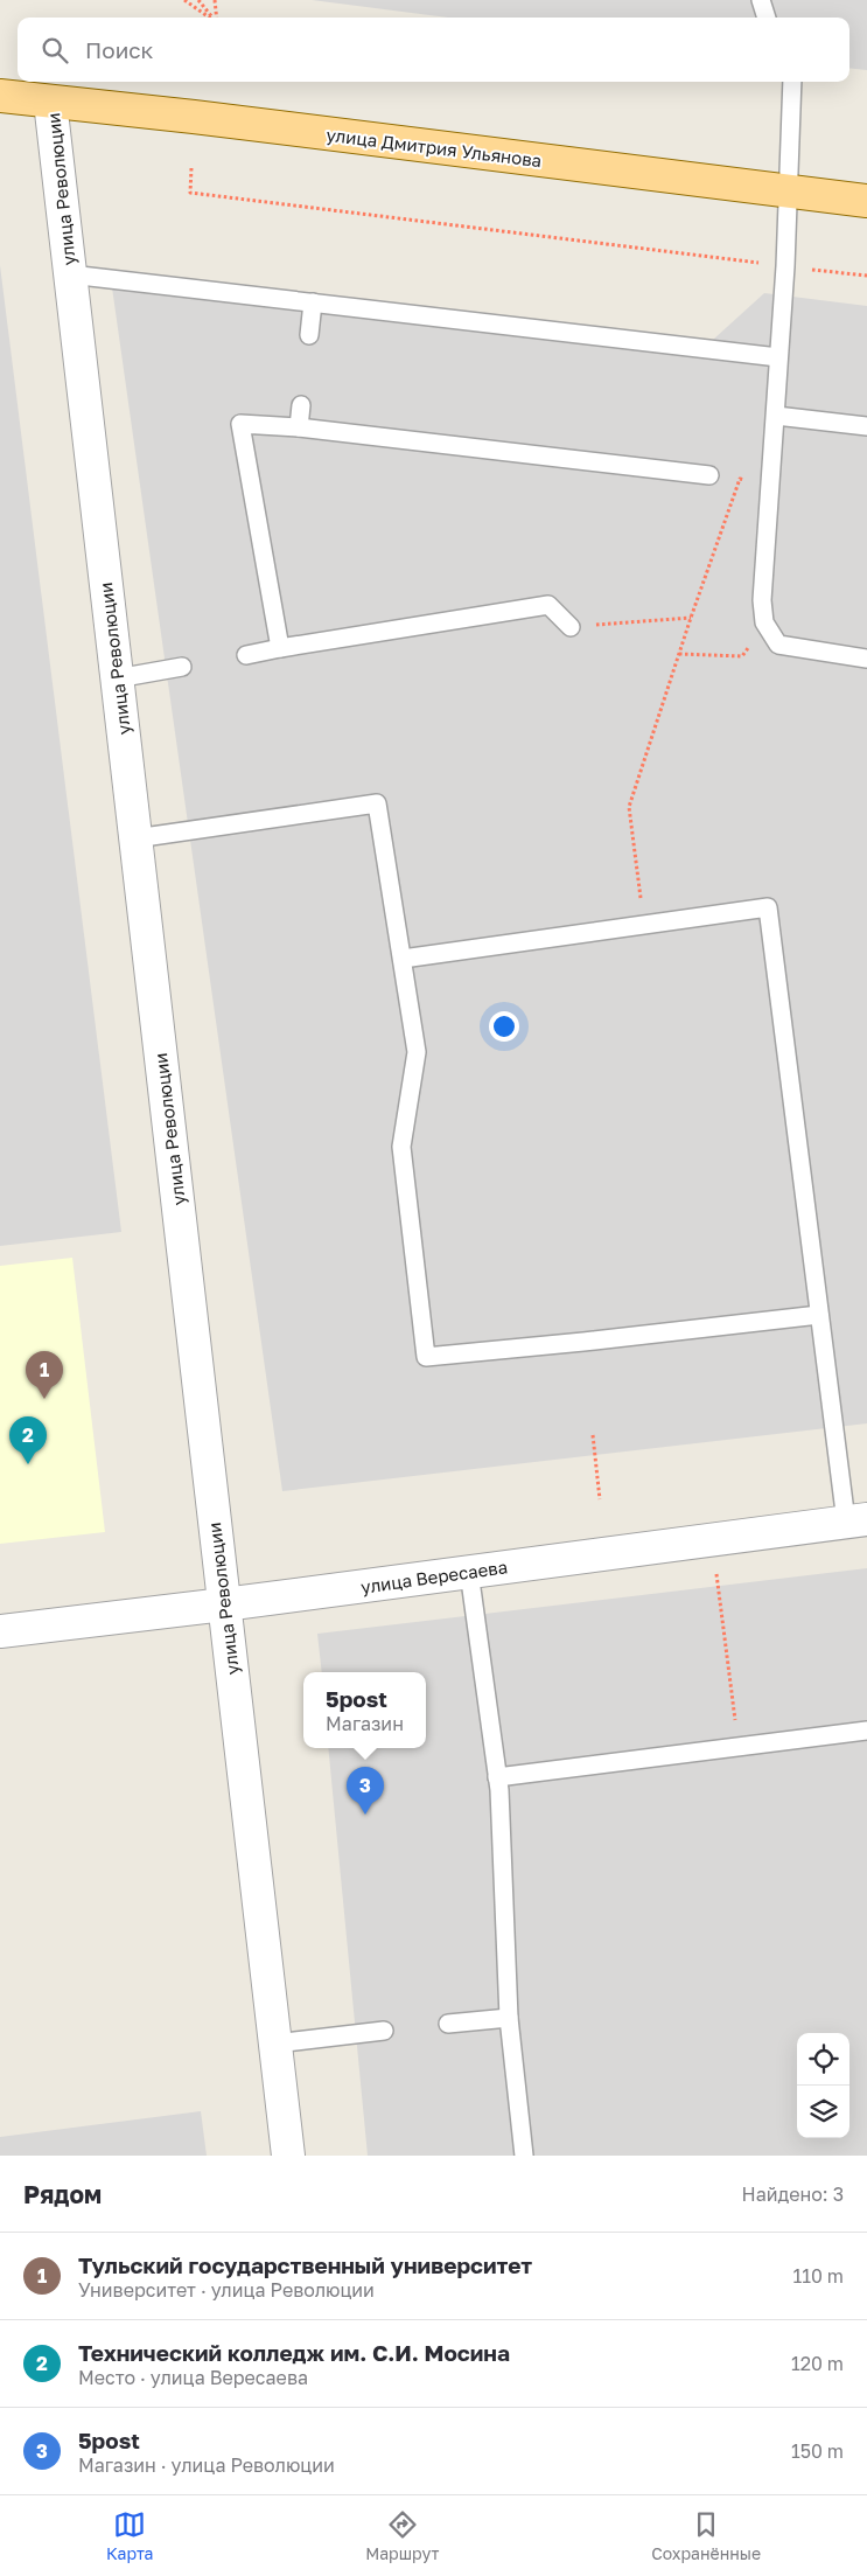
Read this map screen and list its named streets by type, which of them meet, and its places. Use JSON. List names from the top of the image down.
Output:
{
  "streets": {
    "main road": ["улица Дмитрия Ульянова"],
    "street": ["улица Революции", "улица Вересаева"]
  },
  "crossings": [
    ["улица Дмитрия Ульянова", "улица Революции"],
    ["улица Революции", "улица Вересаева"]
  ],
  "page": {
    "search": "Поиск",
    "pins": ["1", "2", "3"],
    "popup": ["5post", "Магазин"],
    "heading": ["Рядом", "Найдено: 3"],
    "list": [
      {
        "mark": "1",
        "name": "Тульский государственный университет",
        "note": "Университет · улица Революции",
        "value": "110 m"
      },
      {
        "mark": "2",
        "name": "Технический колледж им. С.И. Мосина",
        "note": "Место · улица Вересаева",
        "value": "120 m"
      },
      {
        "mark": "3",
        "name": "5post",
        "note": "Магазин · улица Революции",
        "value": "150 m"
      }
    ],
    "nav": ["Карта", "Маршрут", "Сохранённые"]
  }
}
